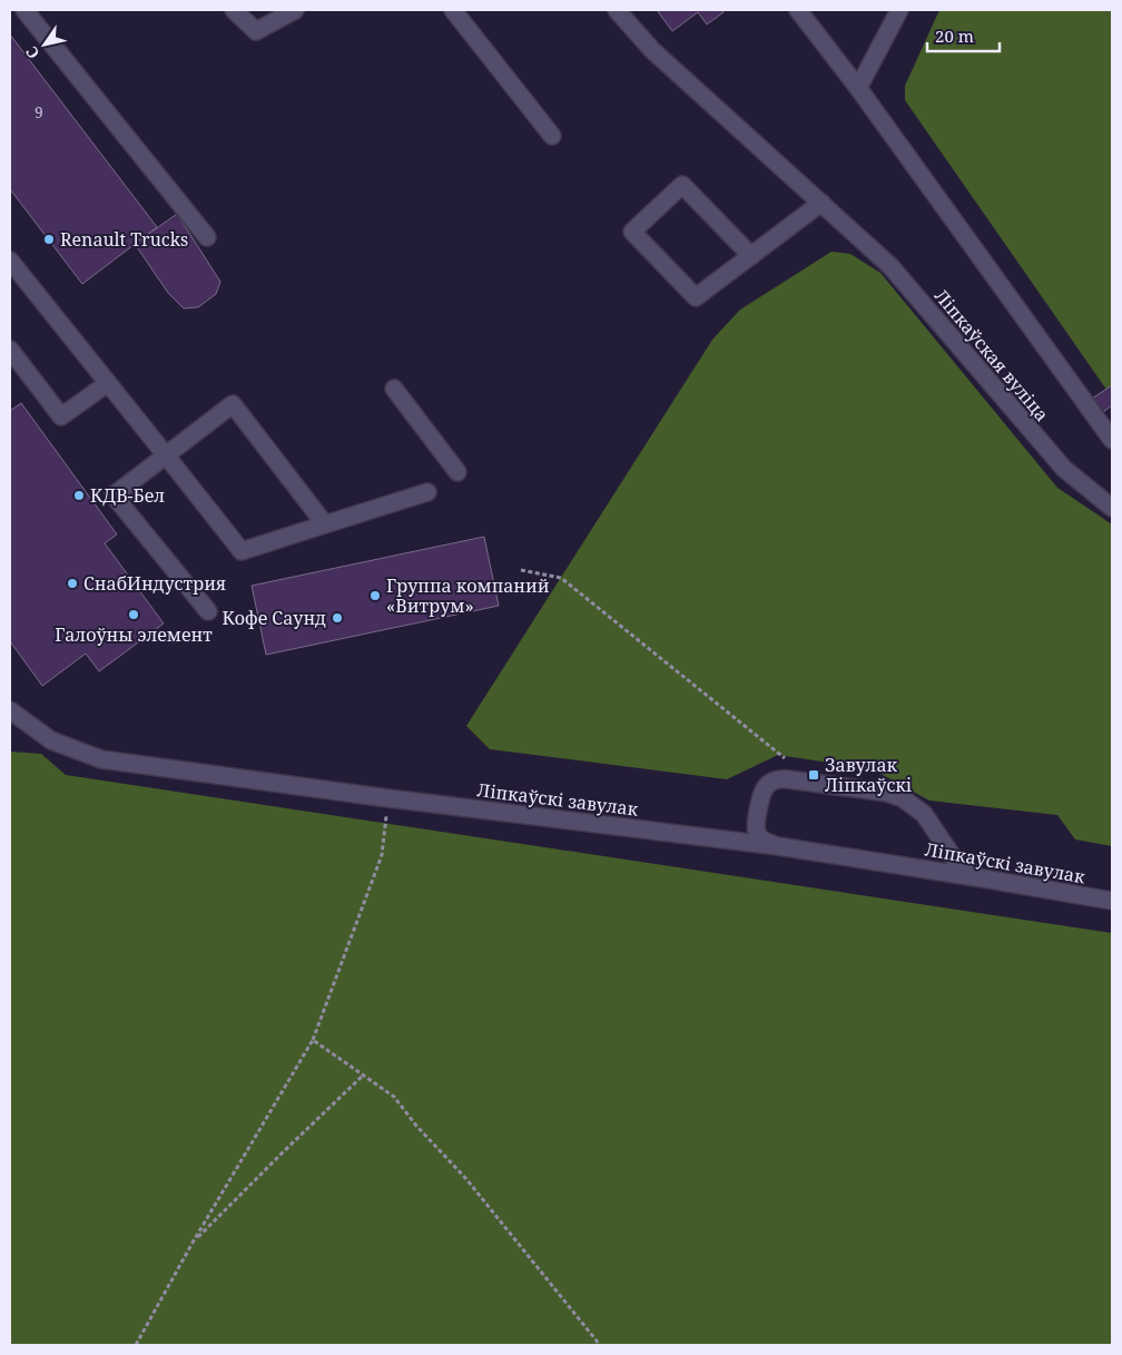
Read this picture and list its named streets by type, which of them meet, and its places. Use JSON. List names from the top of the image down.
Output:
{
  "streets": {
    "street": ["Ліпкаўская вуліца", "Ліпкаўскі завулак"]
  },
  "places": {
    "other": [
      "Renault Trucks",
      "КДВ-Бел",
      "СнабИндустрия",
      "Группа компаний «Витрум»",
      "Галоўны элемент",
      "Кофе Саунд"
    ],
    "transit": ["Завулак Ліпкаўскі"]
  },
  "house_numbers": ["9"],
  "scale_bar": "20 m",
  "north": "bottom left"
}
